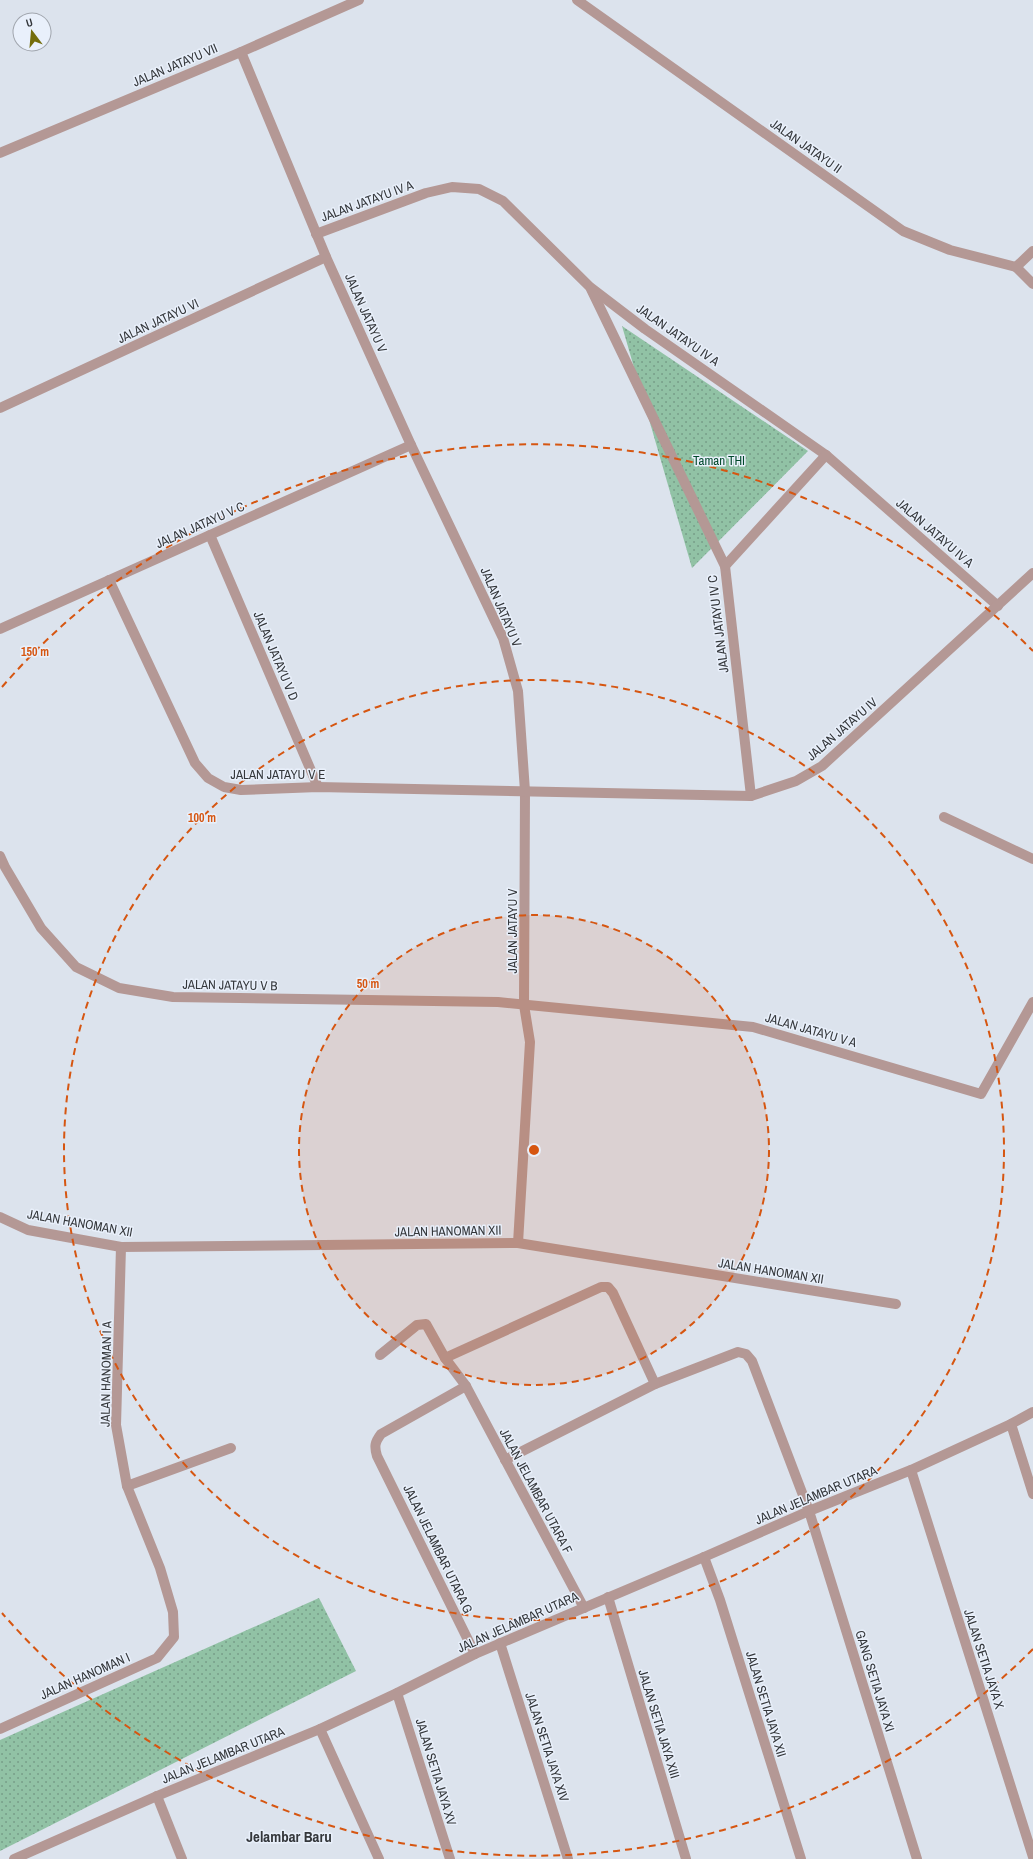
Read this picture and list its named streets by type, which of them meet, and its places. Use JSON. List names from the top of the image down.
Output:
{
  "streets": {
    "street": [
      "JALAN JATAYU VII",
      "JALAN JATAYU II",
      "JALAN JATAYU IV A",
      "JALAN JATAYU V",
      "JALAN JATAYU VI",
      "JALAN JATAYU V C",
      "JALAN JATAYU IV C",
      "JALAN JATAYU V D",
      "JALAN JATAYU IV",
      "JALAN JATAYU V E",
      "JALAN JATAYU V B",
      "JALAN JATAYU V A",
      "JALAN HANOMAN XII",
      "JALAN HANOMAN I A",
      "JALAN JELAMBAR UTARA F",
      "JALAN JELAMBAR UTARA",
      "JALAN JELAMBAR UTARA G",
      "JALAN SETIA JAYA X",
      "JALAN HANOMAN I",
      "GANG SETIA JAYA XI",
      "JALAN SETIA JAYA XII",
      "JALAN SETIA JAYA XIII",
      "JALAN SETIA JAYA XIV",
      "JALAN SETIA JAYA XV"
    ]
  },
  "crossings": [
    ["JALAN JATAYU VII", "JALAN JATAYU V"],
    ["JALAN JATAYU IV A", "JALAN JATAYU V"],
    ["JALAN JATAYU IV A", "JALAN JATAYU IV C"],
    ["JALAN JATAYU IV A", "JALAN JATAYU IV"],
    ["JALAN JATAYU V", "JALAN JATAYU VI"],
    ["JALAN JATAYU V", "JALAN JATAYU V C"],
    ["JALAN JATAYU V", "JALAN JATAYU IV"],
    ["JALAN JATAYU V", "JALAN JATAYU V E"],
    ["JALAN JATAYU V", "JALAN JATAYU V B"],
    ["JALAN JATAYU V", "JALAN JATAYU V A"],
    ["JALAN JATAYU V", "JALAN HANOMAN XII"],
    ["JALAN JATAYU V C", "JALAN JATAYU V D"],
    ["JALAN JATAYU V C", "JALAN JATAYU V E"],
    ["JALAN JATAYU IV C", "JALAN JATAYU IV"],
    ["JALAN JATAYU V D", "JALAN JATAYU V E"],
    ["JALAN JATAYU IV", "JALAN JATAYU V E"],
    ["JALAN JATAYU V B", "JALAN JATAYU V A"],
    ["JALAN HANOMAN XII", "JALAN HANOMAN I A"],
    ["JALAN HANOMAN I A", "JALAN HANOMAN I"],
    ["JALAN JELAMBAR UTARA F", "JALAN JELAMBAR UTARA"],
    ["JALAN JELAMBAR UTARA F", "JALAN JELAMBAR UTARA G"],
    ["JALAN JELAMBAR UTARA", "JALAN JELAMBAR UTARA G"],
    ["JALAN JELAMBAR UTARA", "JALAN SETIA JAYA X"],
    ["JALAN JELAMBAR UTARA", "GANG SETIA JAYA XI"],
    ["JALAN JELAMBAR UTARA", "JALAN SETIA JAYA XII"],
    ["JALAN JELAMBAR UTARA", "JALAN SETIA JAYA XIII"],
    ["JALAN JELAMBAR UTARA", "JALAN SETIA JAYA XIV"],
    ["JALAN JELAMBAR UTARA", "JALAN SETIA JAYA XV"]
  ],
  "districts": ["Jelambar Baru"],
  "parks": ["Taman THI"],
  "north": "top",
  "rings": ["150 m", "100 m", "50 m"]
}
